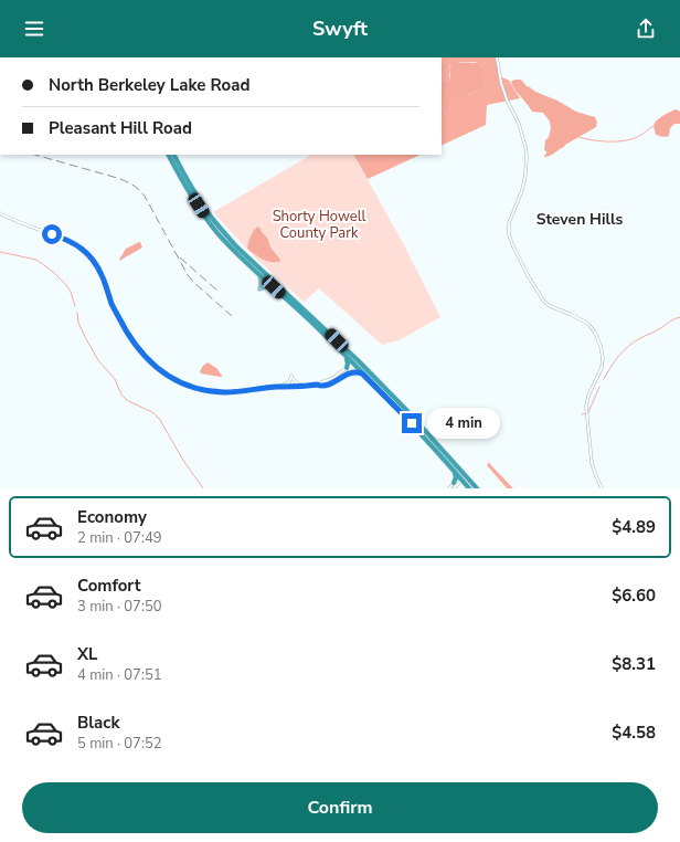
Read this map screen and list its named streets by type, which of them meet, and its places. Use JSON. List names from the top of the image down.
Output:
{
  "districts": ["Steven Hills"],
  "parks": ["Shorty Howell County Park"],
  "page": {
    "header": "Swyft",
    "banner": ["North Berkeley Lake Road", "Pleasant Hill Road"],
    "bubble": "4 min",
    "list": [
      {
        "name": "Economy",
        "note": "2 min · 07:49",
        "value": "$4.89"
      },
      {
        "name": "Comfort",
        "note": "3 min · 07:50",
        "value": "$6.60"
      },
      {
        "name": "XL",
        "note": "4 min · 07:51",
        "value": "$8.31"
      },
      {
        "name": "Black",
        "note": "5 min · 07:52",
        "value": "$4.58"
      }
    ],
    "buttons": "Confirm"
  }
}
